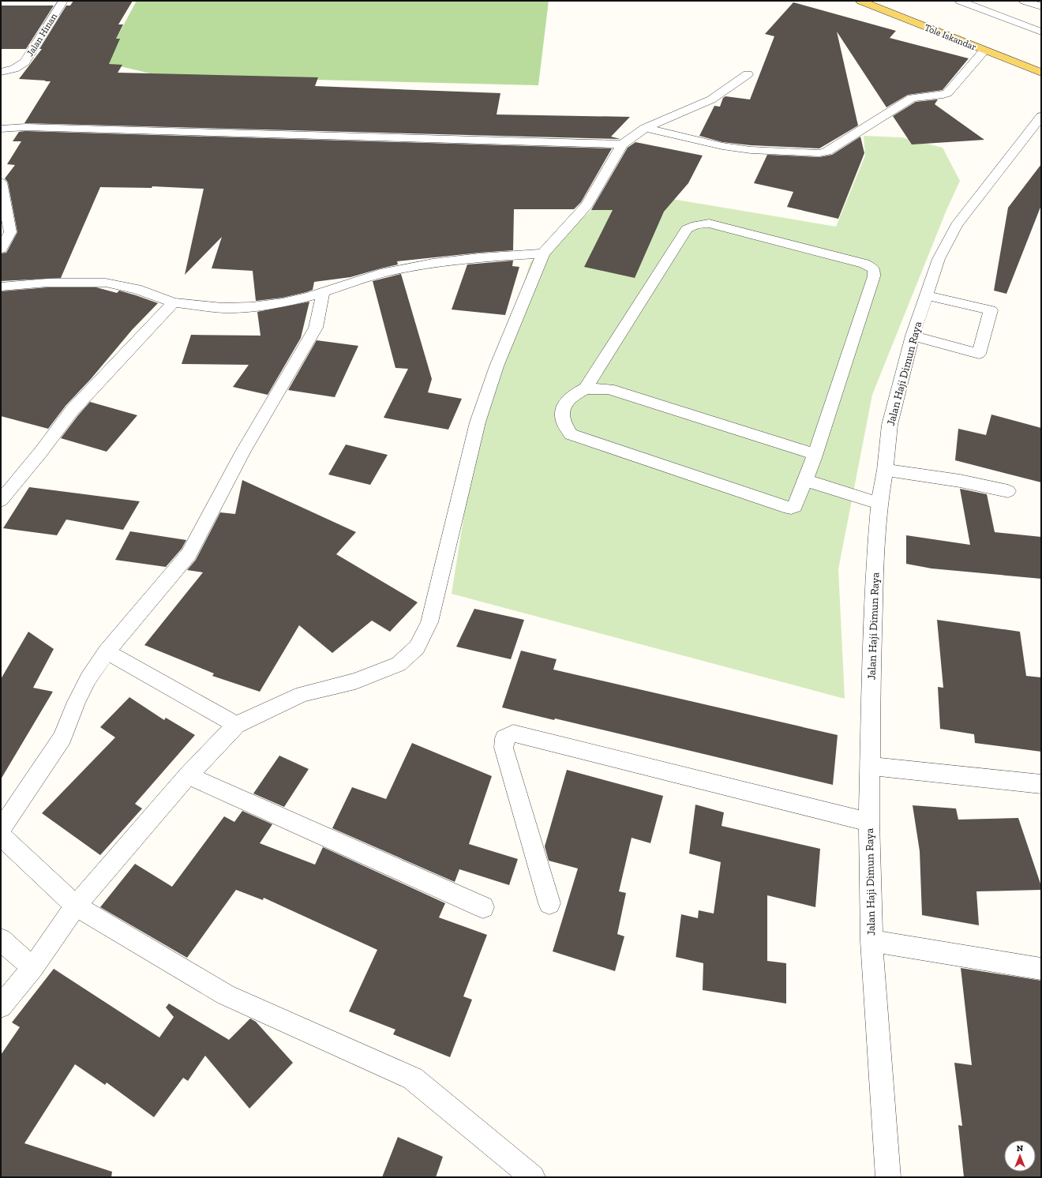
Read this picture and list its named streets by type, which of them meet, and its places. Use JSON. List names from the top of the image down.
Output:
{
  "streets": {
    "main road": ["Tole Iskandar"],
    "street": ["Jalan Hinan", "Jalan Haji Dimun Raya"]
  },
  "north": "top"
}
